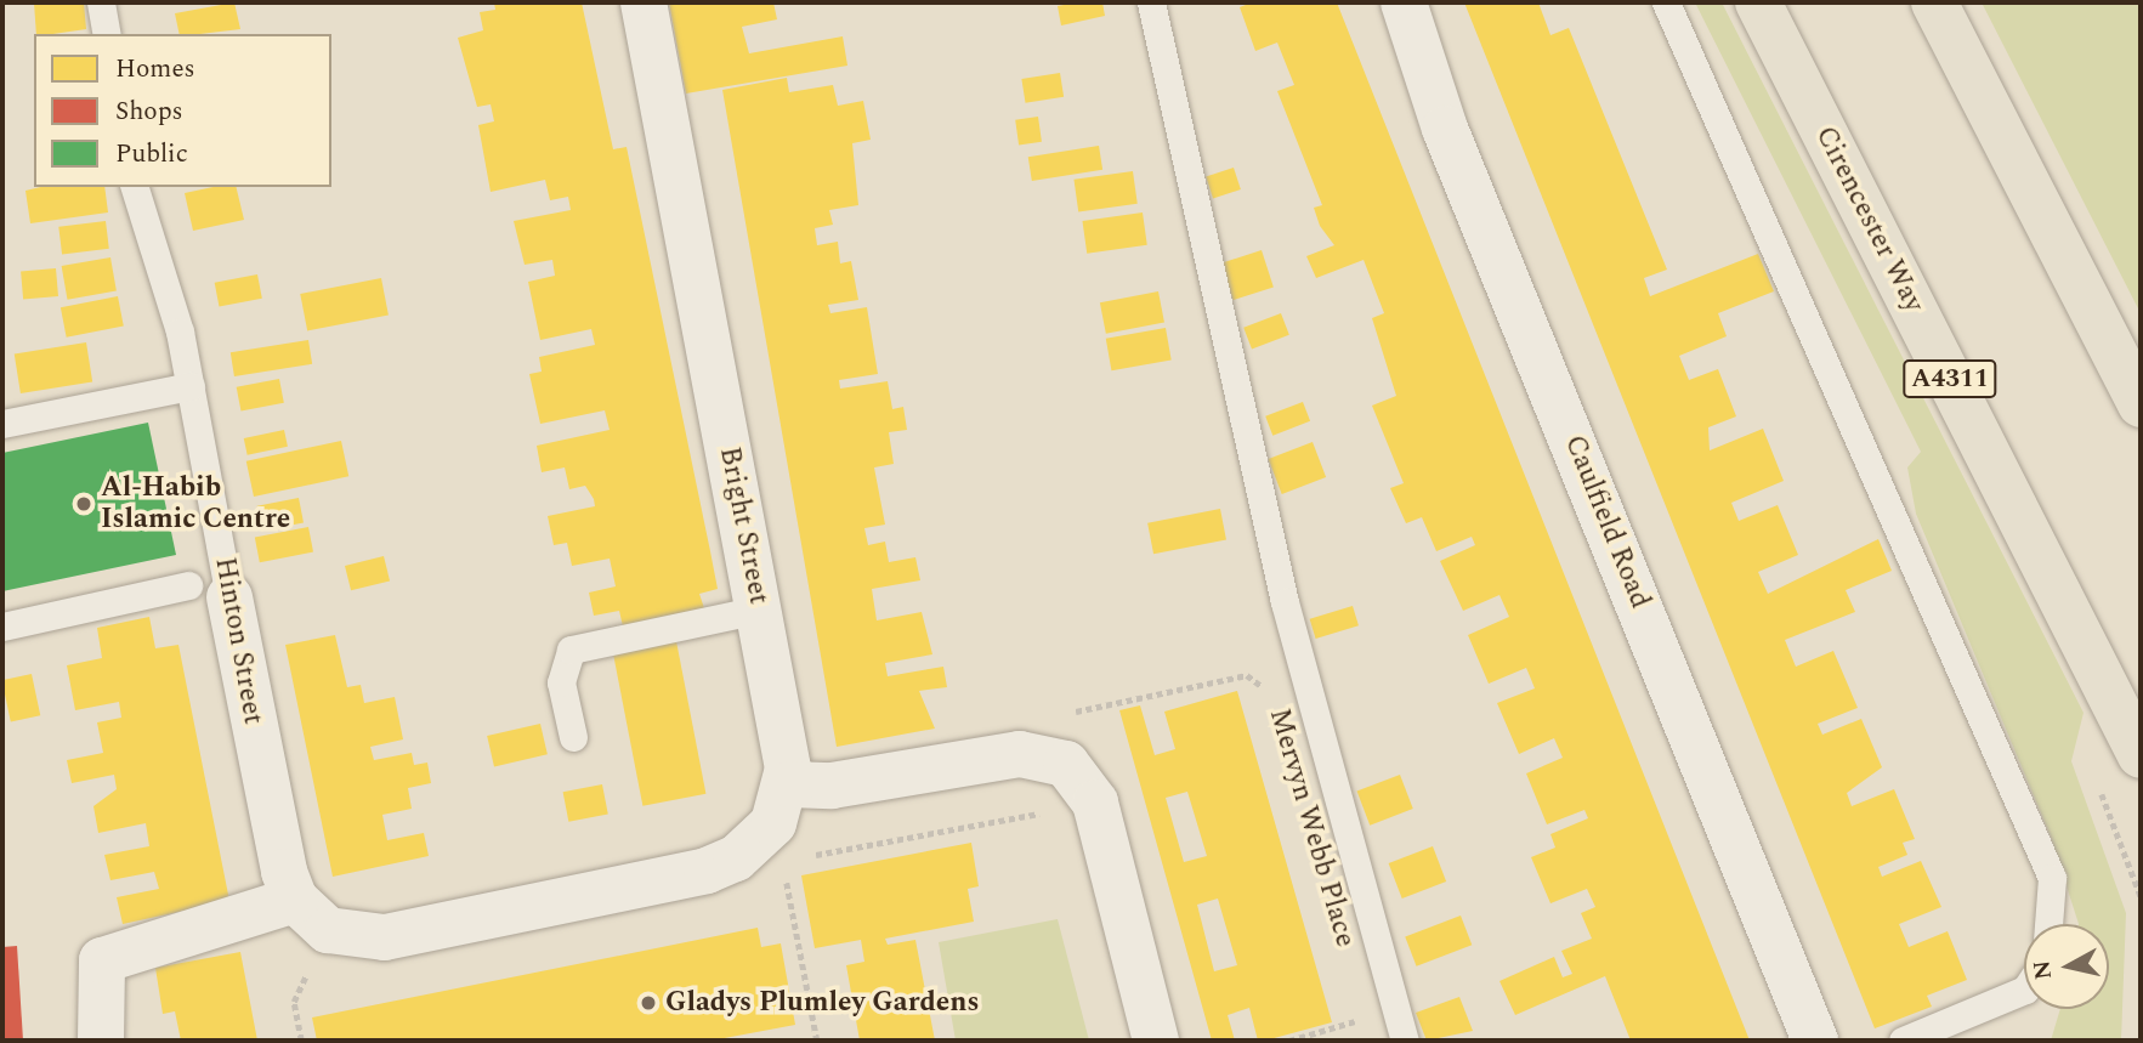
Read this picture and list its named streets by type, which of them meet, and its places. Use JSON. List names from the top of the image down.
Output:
{
  "streets": {
    "main road": ["Cirencester Way", "A4311"],
    "street": ["Caulfield Road", "Bright Street", "Hinton Street"],
    "path": ["Mervyn Webb Place"]
  },
  "places": ["Al-Habib Islamic Centre", "Gladys Plumley Gardens"],
  "legend": ["Homes", "Shops", "Public"],
  "north": "left"
}
